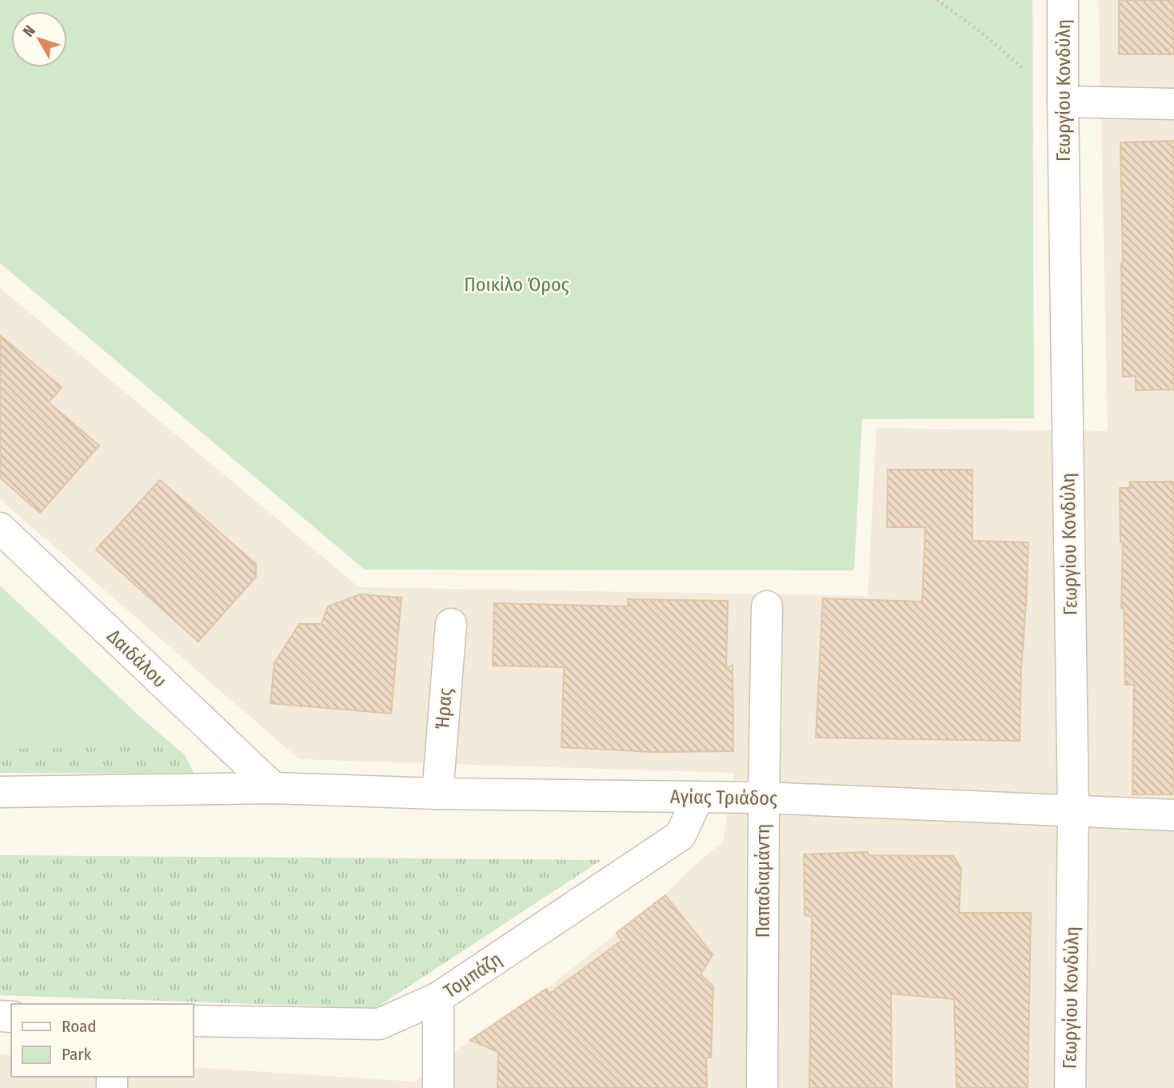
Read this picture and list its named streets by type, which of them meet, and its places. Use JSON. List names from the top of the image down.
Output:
{
  "streets": {
    "street": [
      "Γεωργίου Κονδύλη",
      "Δαιδάλου",
      "Ήρας",
      "Αγίας Τριάδος",
      "Παπαδιαμάντη",
      "Τομπάζη"
    ]
  },
  "crossings": [
    ["Γεωργίου Κονδύλη", "Αγίας Τριάδος"],
    ["Δαιδάλου", "Αγίας Τριάδος"],
    ["Ήρας", "Αγίας Τριάδος"],
    ["Αγίας Τριάδος", "Παπαδιαμάντη"],
    ["Αγίας Τριάδος", "Τομπάζη"]
  ],
  "parks": ["Ποικίλο Όρος"],
  "legend": ["Road", "Park"],
  "north": "top left"
}
